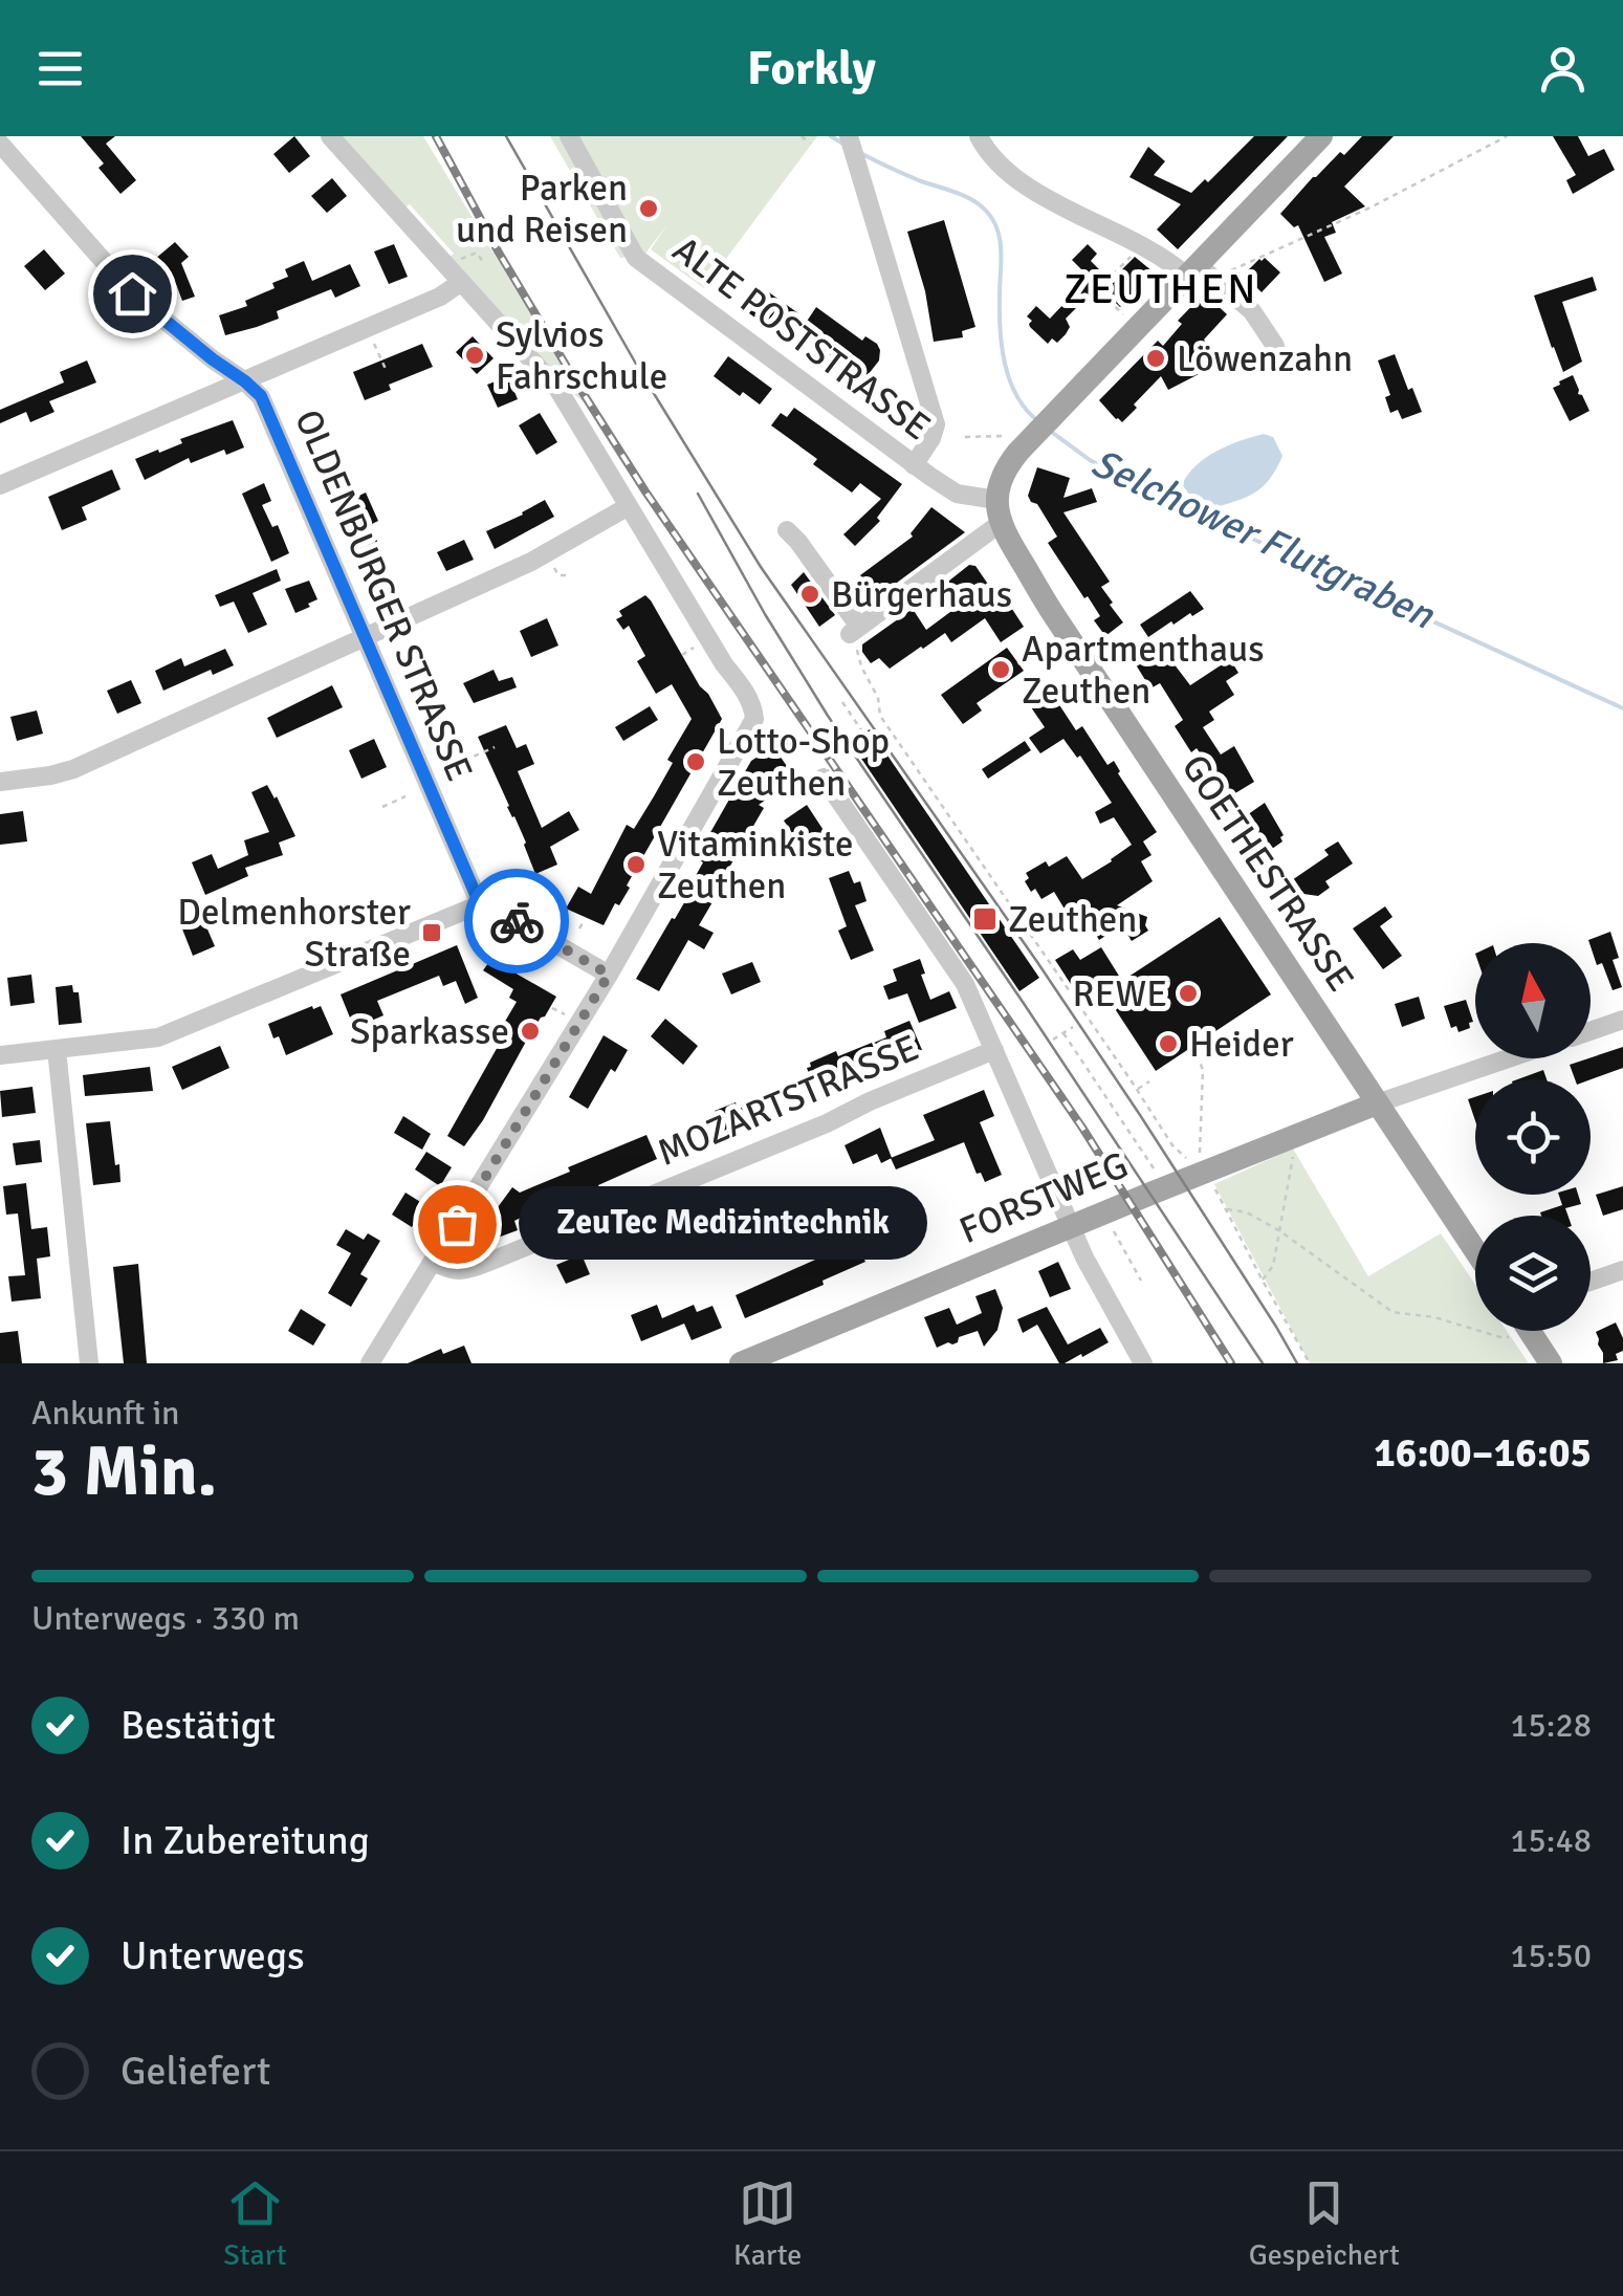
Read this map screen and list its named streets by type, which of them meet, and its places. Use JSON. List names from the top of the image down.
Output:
{
  "streets": {
    "main road": ["GOETHESTRASSE", "FORSTWEG"],
    "street": ["ALTE POSTSTRASSE", "OLDENBURGER STRASSE", "MOZARTSTRASSE"]
  },
  "crossings": [
    ["ALTE POSTSTRASSE", "GOETHESTRASSE"],
    ["GOETHESTRASSE", "FORSTWEG"]
  ],
  "districts": ["ZEUTHEN"],
  "water": ["Selchower Flutgraben"],
  "places": {
    "other": [
      "Parken und Reisen",
      "Sylvios Fahrschule",
      "Löwenzahn",
      "Bürgerhaus",
      "Apartmenthaus Zeuthen",
      "Lotto-Shop Zeuthen",
      "Vitaminkiste Zeuthen",
      "REWE",
      "Sparkasse",
      "Heider",
      "ZeuTec Medizintechnik"
    ],
    "transit": ["Zeuthen", "Delmenhorster Straße"]
  },
  "north": "top",
  "page": {
    "header": "Forkly",
    "bubble": "ZeuTec Medizintechnik",
    "heading": ["3 Min.", "Ankunft in", "16:00–16:05"],
    "bar": "Unterwegs · 330 m",
    "list": [
      ["Bestätigt", "15:28"],
      ["In Zubereitung", "15:48"],
      ["Unterwegs", "15:50"],
      "Geliefert"
    ],
    "tabs": ["Start", "Karte", "Gespeichert"]
  }
}
